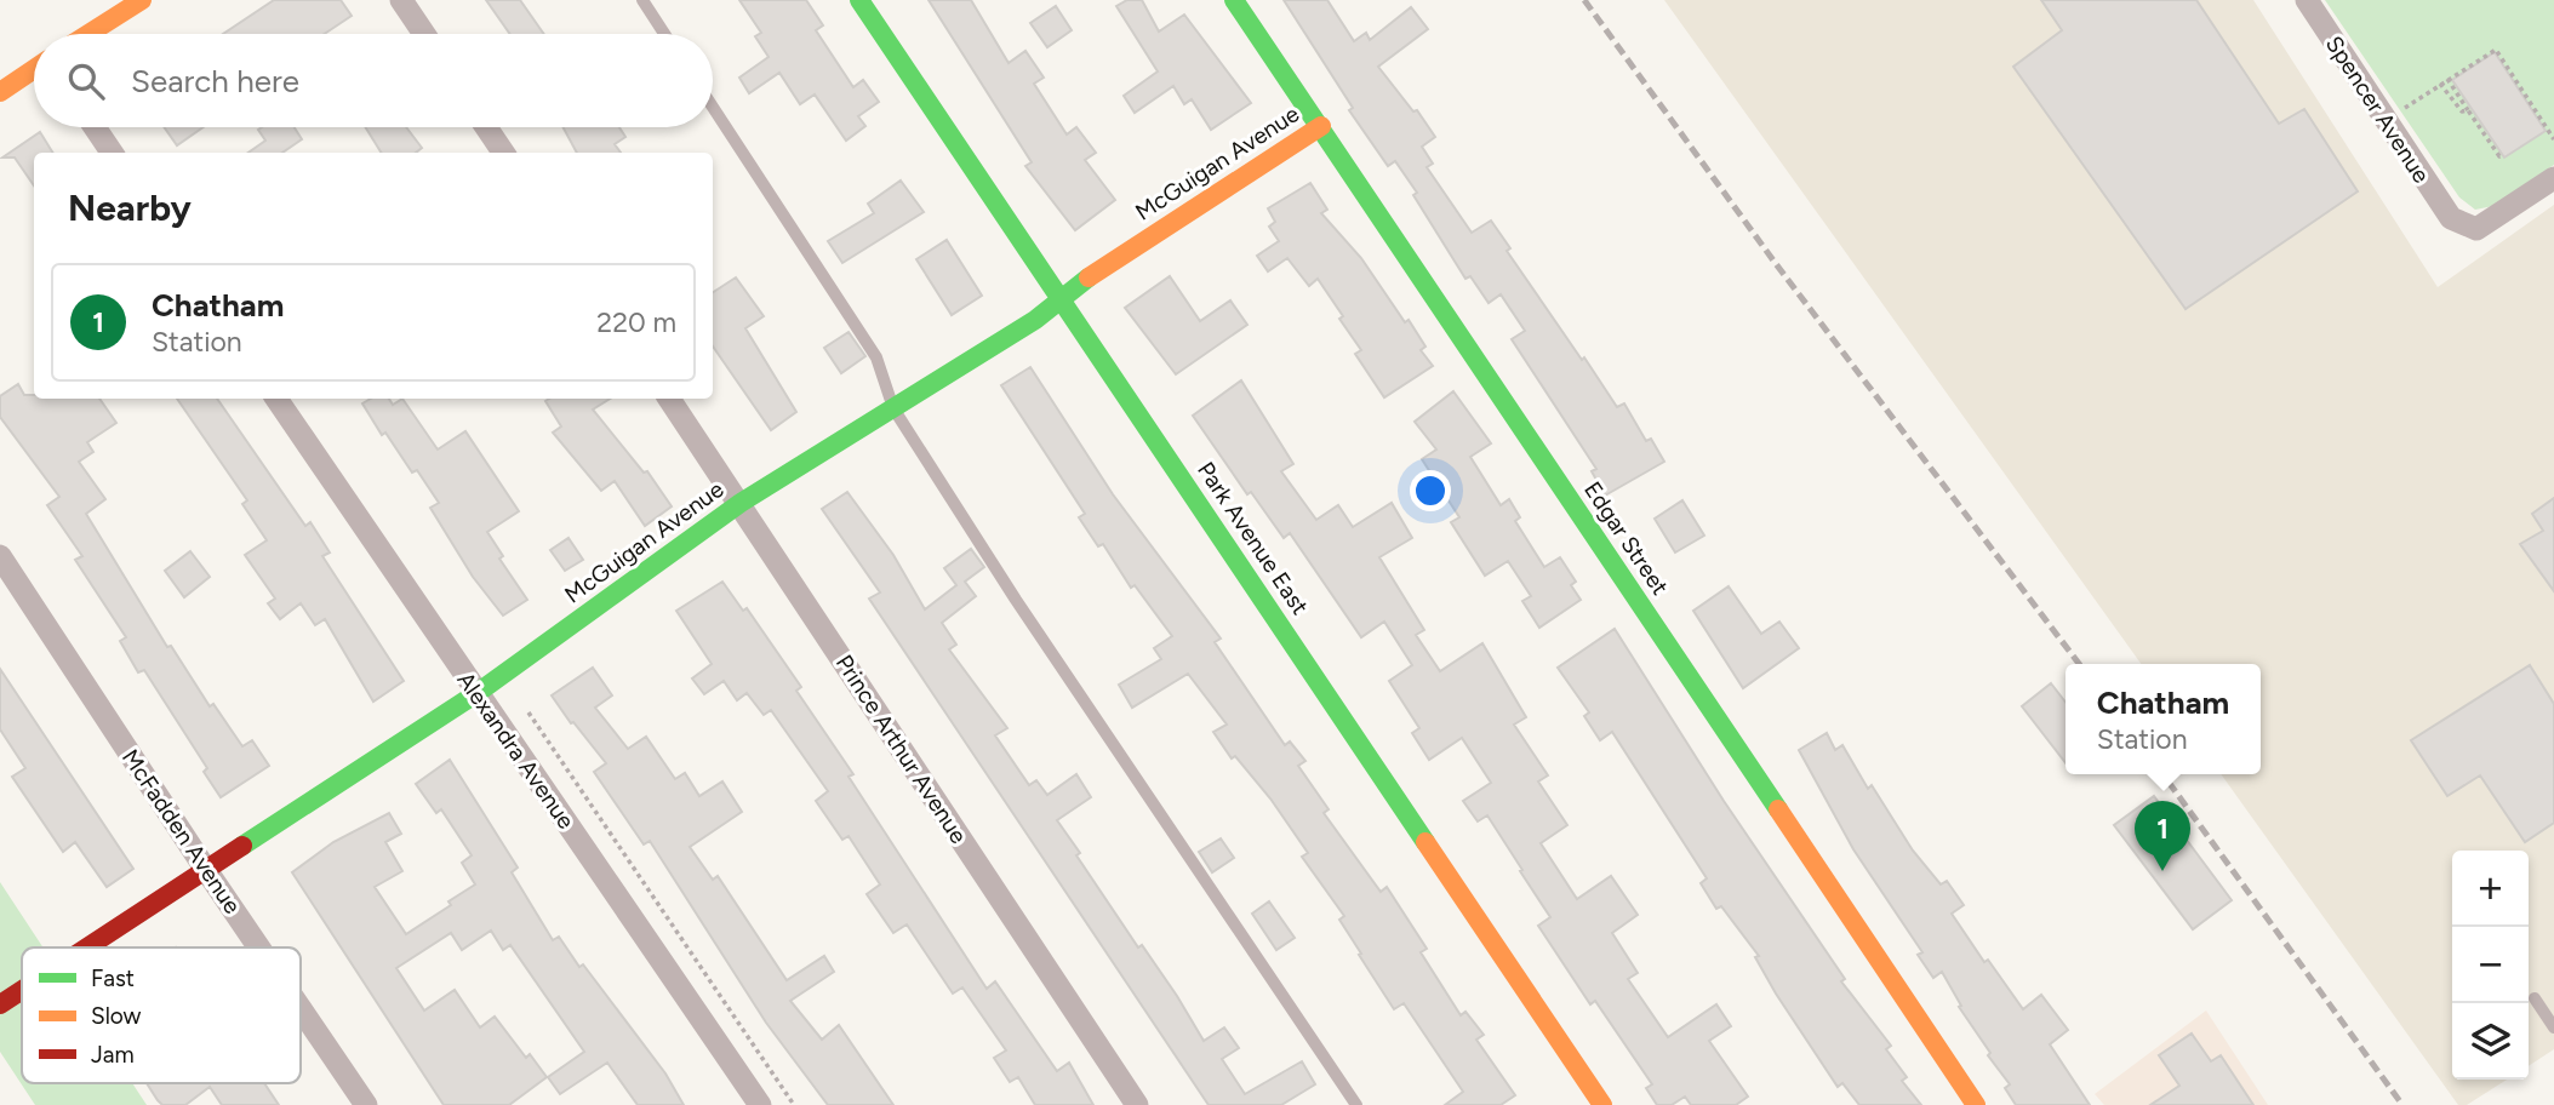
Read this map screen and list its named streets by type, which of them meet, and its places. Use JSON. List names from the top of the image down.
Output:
{
  "streets": {
    "street": [
      "Spencer Avenue",
      "McGuigan Avenue",
      "Park Avenue East",
      "Edgar Street",
      "Prince Arthur Avenue",
      "Alexandra Avenue",
      "McFadden Avenue"
    ]
  },
  "crossings": [
    ["McGuigan Avenue", "Park Avenue East"],
    ["McGuigan Avenue", "Edgar Street"],
    ["McGuigan Avenue", "Prince Arthur Avenue"],
    ["McGuigan Avenue", "Alexandra Avenue"],
    ["McGuigan Avenue", "McFadden Avenue"]
  ],
  "legend": ["Fast", "Slow", "Jam"],
  "page": {
    "search": "Search here",
    "heading": "Nearby",
    "list": [
      {
        "mark": "1",
        "name": "Chatham",
        "note": "Station",
        "value": "220 m"
      }
    ],
    "popup": ["Chatham", "Station"],
    "pins": "1",
    "map_buttons": ["+", "−"]
  }
}
